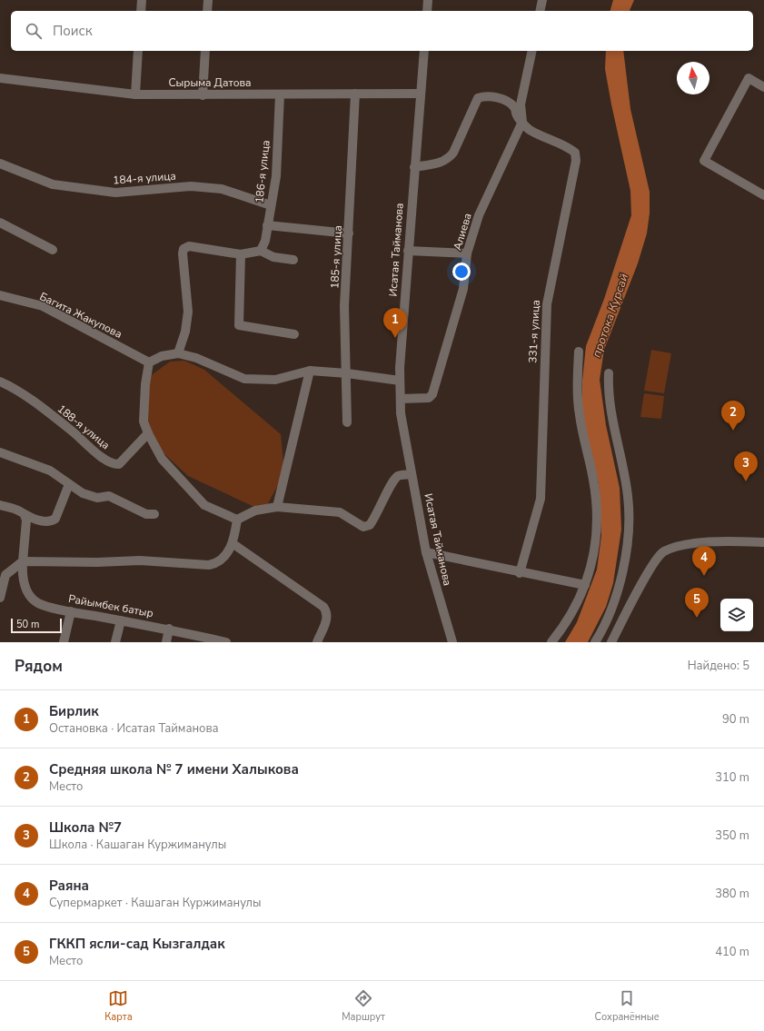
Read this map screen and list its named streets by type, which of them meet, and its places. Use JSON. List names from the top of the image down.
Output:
{
  "streets": {
    "street": [
      "Сырыма Датова",
      "186-я улица",
      "184-я улица",
      "Алиева",
      "Исатая Тайманова",
      "185-я улица",
      "Багита Жакупова",
      "331-я улица",
      "188-я улица",
      "Райымбек батыр"
    ]
  },
  "crossings": [
    ["Сырыма Датова", "186-я улица"],
    ["Сырыма Датова", "Исатая Тайманова"],
    ["Сырыма Датова", "185-я улица"],
    ["186-я улица", "184-я улица"],
    ["Алиева", "Исатая Тайманова"],
    ["Алиева", "331-я улица"]
  ],
  "water": ["протока Курсай"],
  "scale_bar": "50 m",
  "north": "top",
  "page": {
    "search": "Поиск",
    "pins": [
      "1",
      "2",
      "3",
      "4",
      "5"
    ],
    "scale": "50 m",
    "heading": ["Рядом", "Найдено: 5"],
    "list": [
      {
        "mark": "1",
        "name": "Бирлик",
        "note": "Остановка · Исатая Тайманова",
        "value": "90 m"
      },
      {
        "mark": "2",
        "name": "Средняя школа № 7 имени Халыкова",
        "note": "Место",
        "value": "310 m"
      },
      {
        "mark": "3",
        "name": "Школа №7",
        "note": "Школа · Кашаган Куржиманулы",
        "value": "350 m"
      },
      {
        "mark": "4",
        "name": "Раяна",
        "note": "Супермаркет · Кашаган Куржиманулы",
        "value": "380 m"
      },
      {
        "mark": "5",
        "name": "ГККП ясли-сад Кызгалдак",
        "note": "Место",
        "value": "410 m"
      }
    ],
    "nav": ["Карта", "Маршрут", "Сохранённые"]
  }
}
